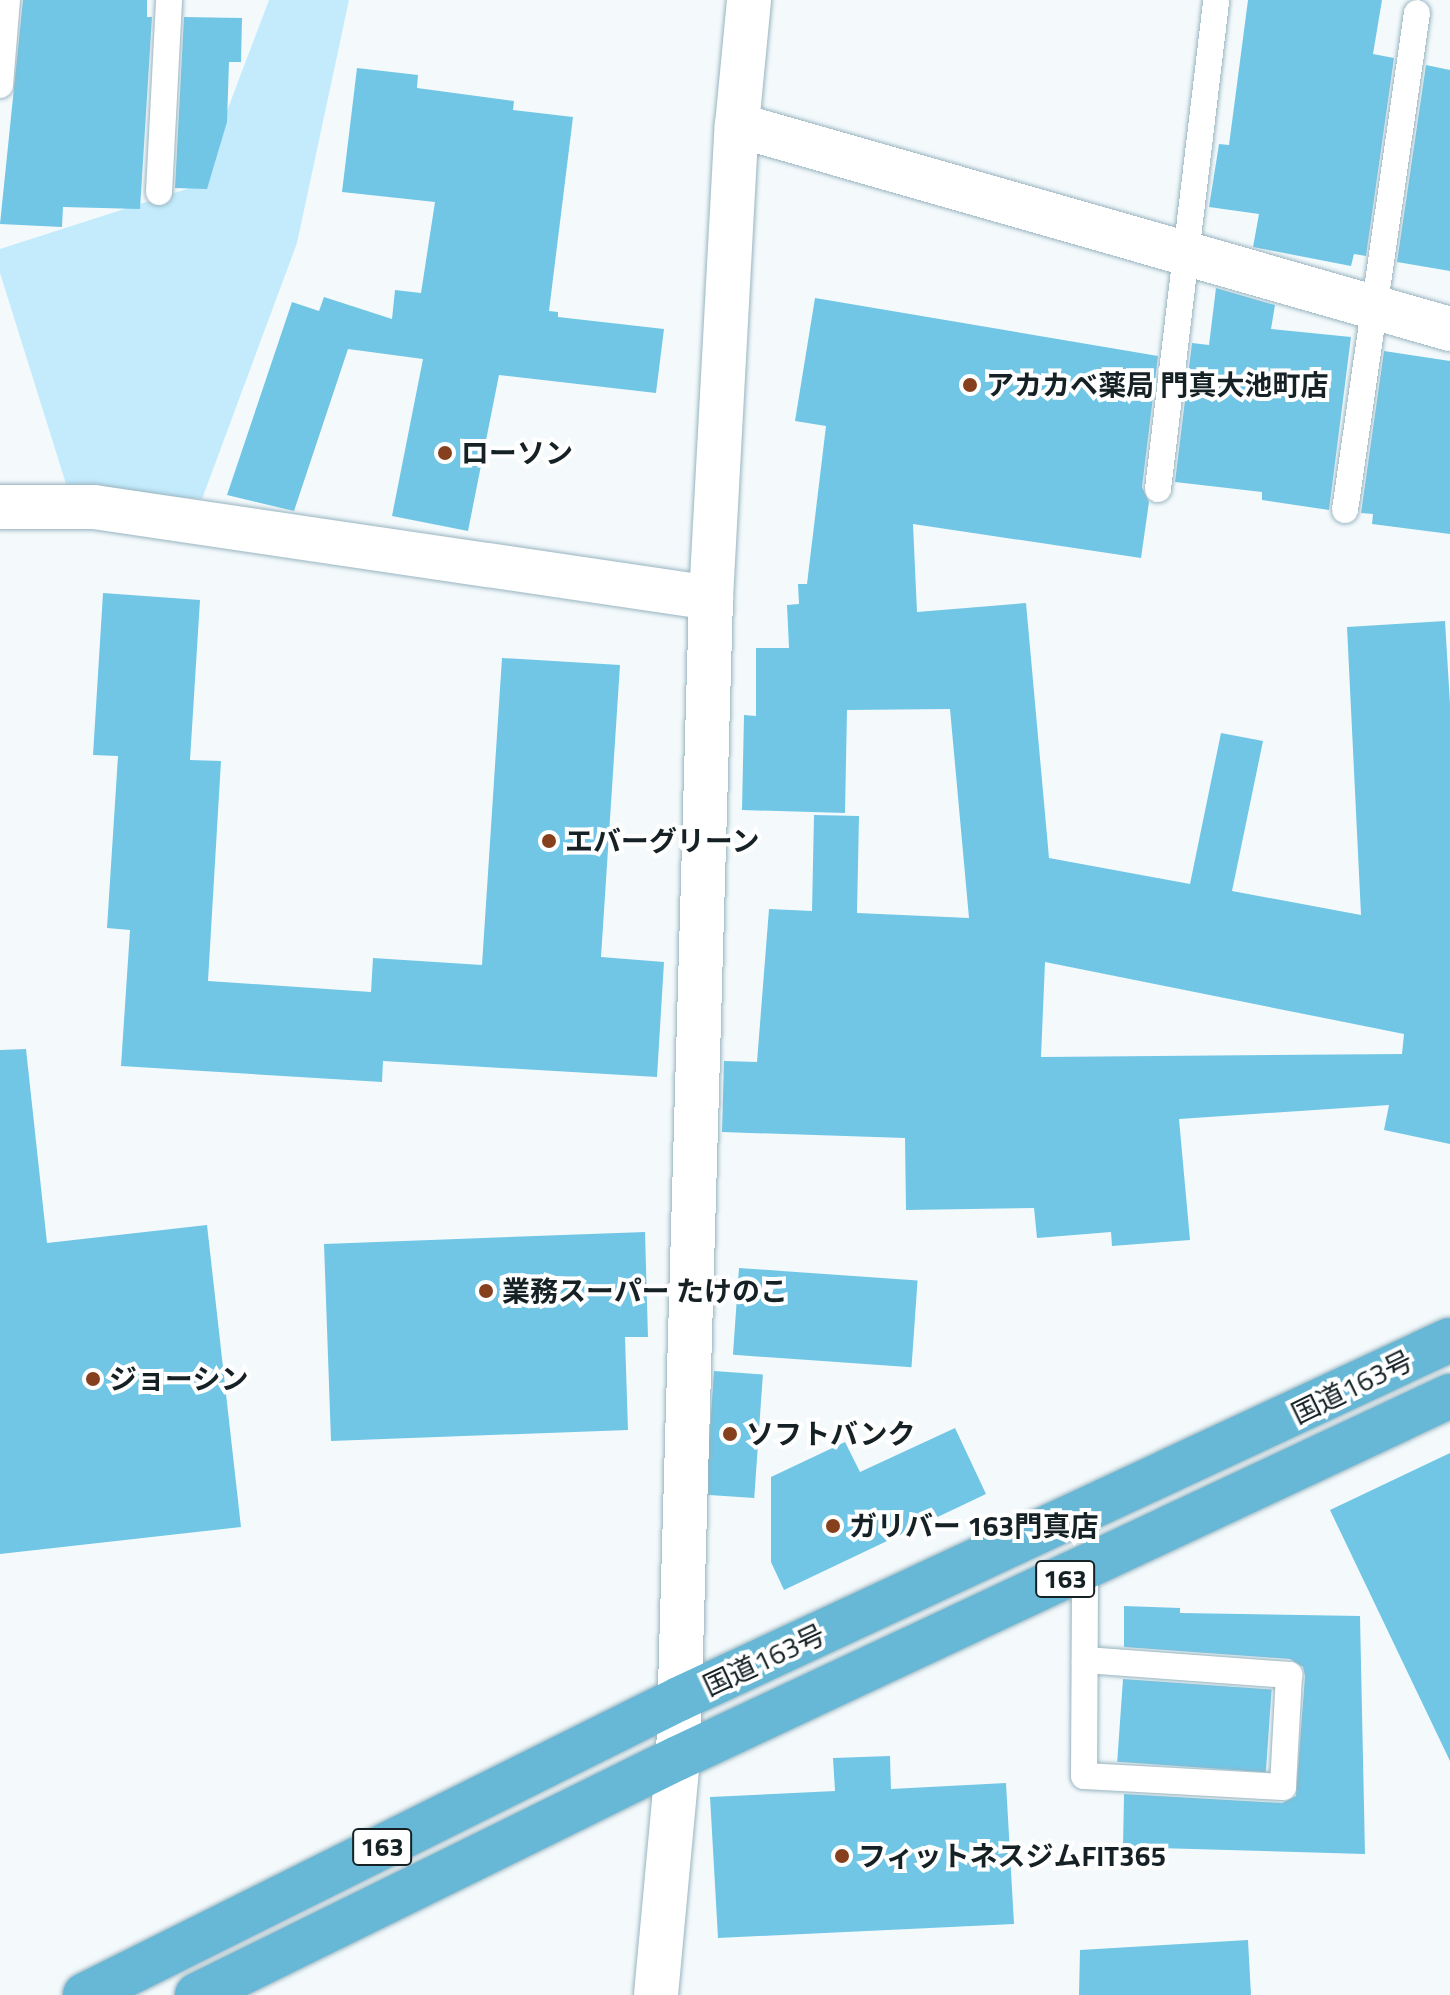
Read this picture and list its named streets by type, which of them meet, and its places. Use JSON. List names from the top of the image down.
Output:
{
  "streets": {
    "highway": ["国道163号", "163"]
  },
  "places": [
    "アカカベ薬局 門真大池町店",
    "ローソン",
    "エバーグリーン",
    "業務スーパー たけのこ",
    "ジョーシン",
    "ソフトバンク",
    "ガリバー 163門真店",
    "フィットネスジムFIT365"
  ]
}
